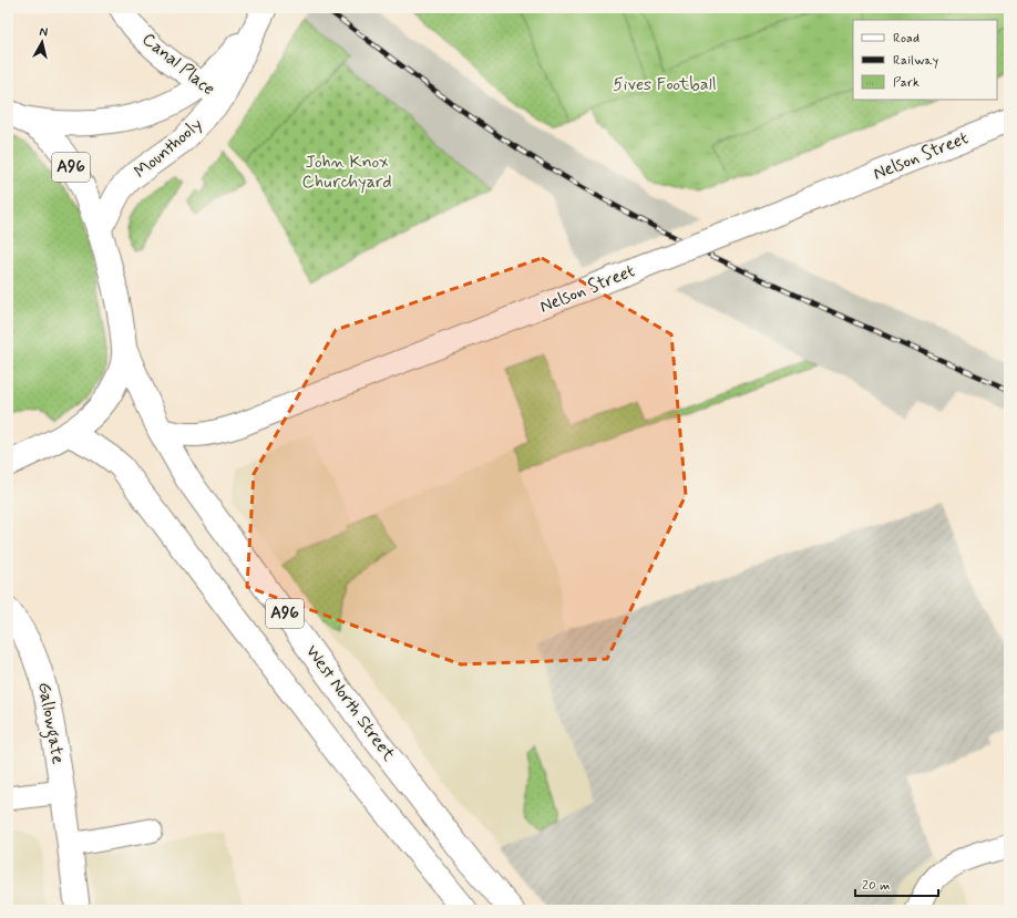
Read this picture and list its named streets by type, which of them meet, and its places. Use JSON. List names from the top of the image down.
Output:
{
  "streets": {
    "main road": [
      "Mounthooly",
      "A96",
      "West North Street",
      "Gallowgate"
    ],
    "street": ["Canal Place", "Nelson Street"]
  },
  "crossings": [
    ["Canal Place", "Mounthooly"],
    ["Mounthooly", "A96"],
    ["Nelson Street", "West North Street"],
    ["A96", "West North Street"]
  ],
  "parks": ["5ives Football", "John Knox Churchyard"],
  "legend": ["Road", "Railway", "Park"],
  "scale_bar": "20 m",
  "north": "top"
}
